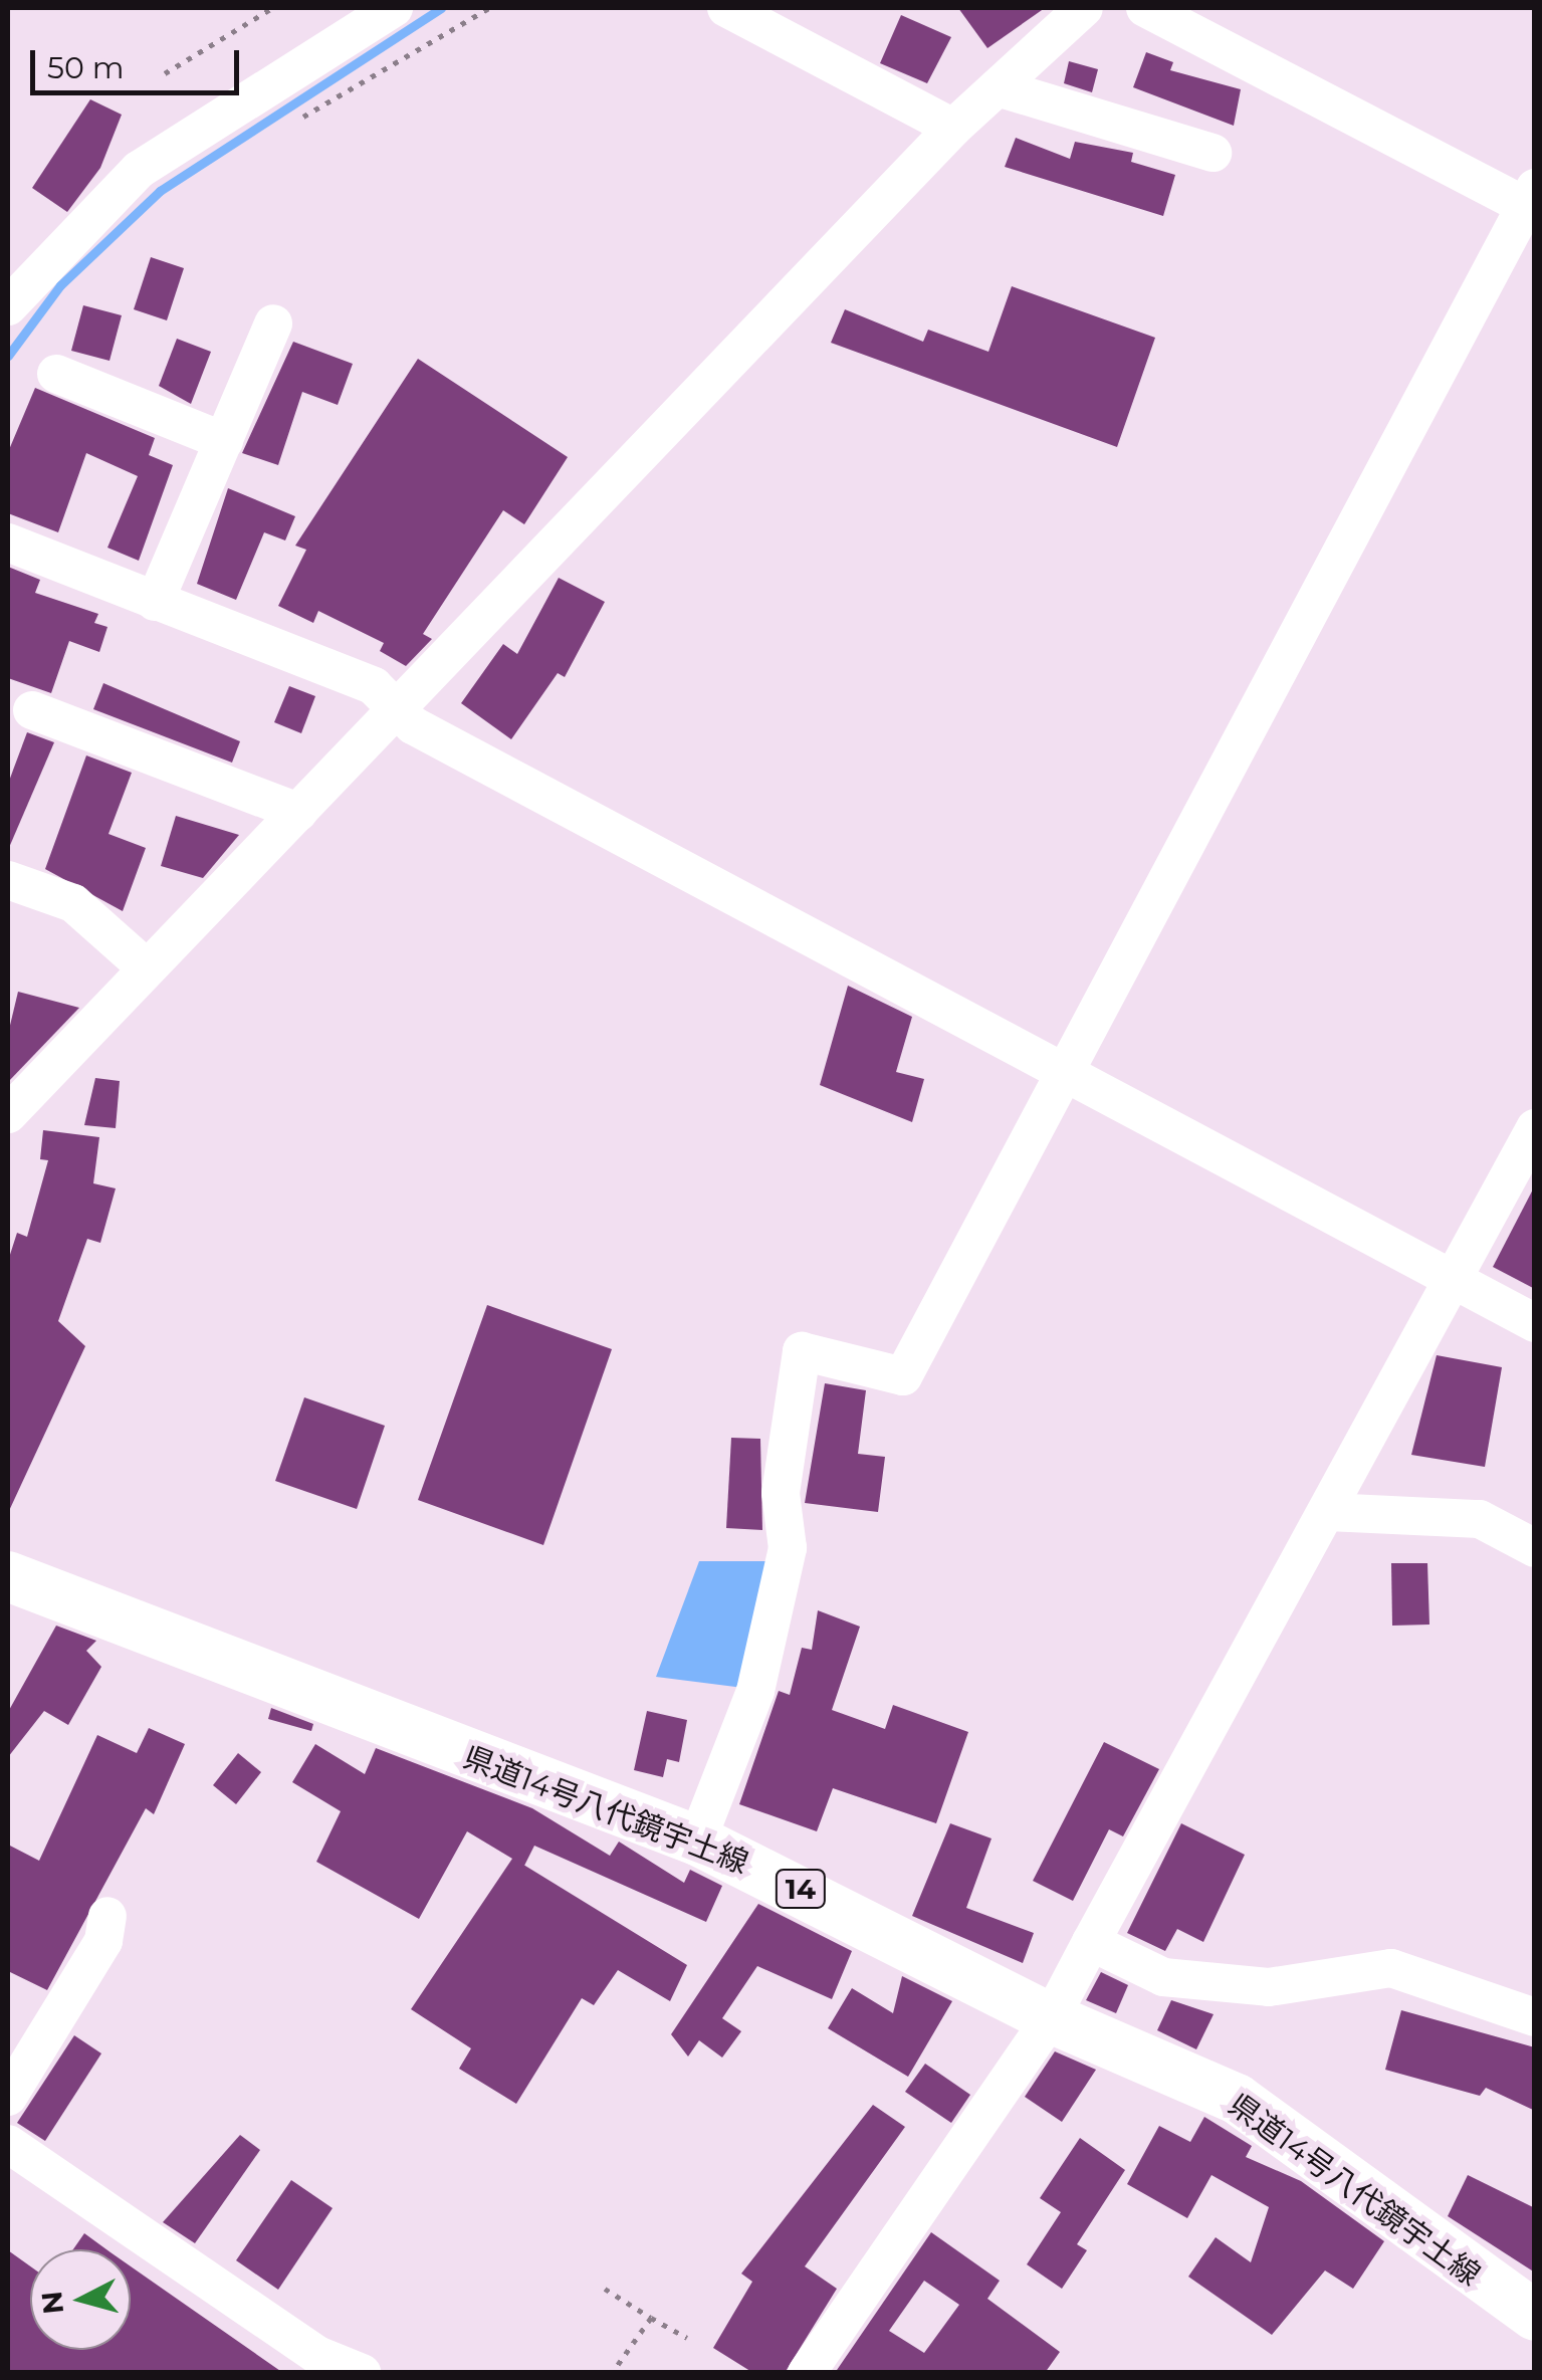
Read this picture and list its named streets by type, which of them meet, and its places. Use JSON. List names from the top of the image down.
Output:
{
  "streets": {
    "main road": ["県道14号八代鏡宇土線", "14"]
  },
  "scale_bar": "50 m",
  "north": "left"
}
